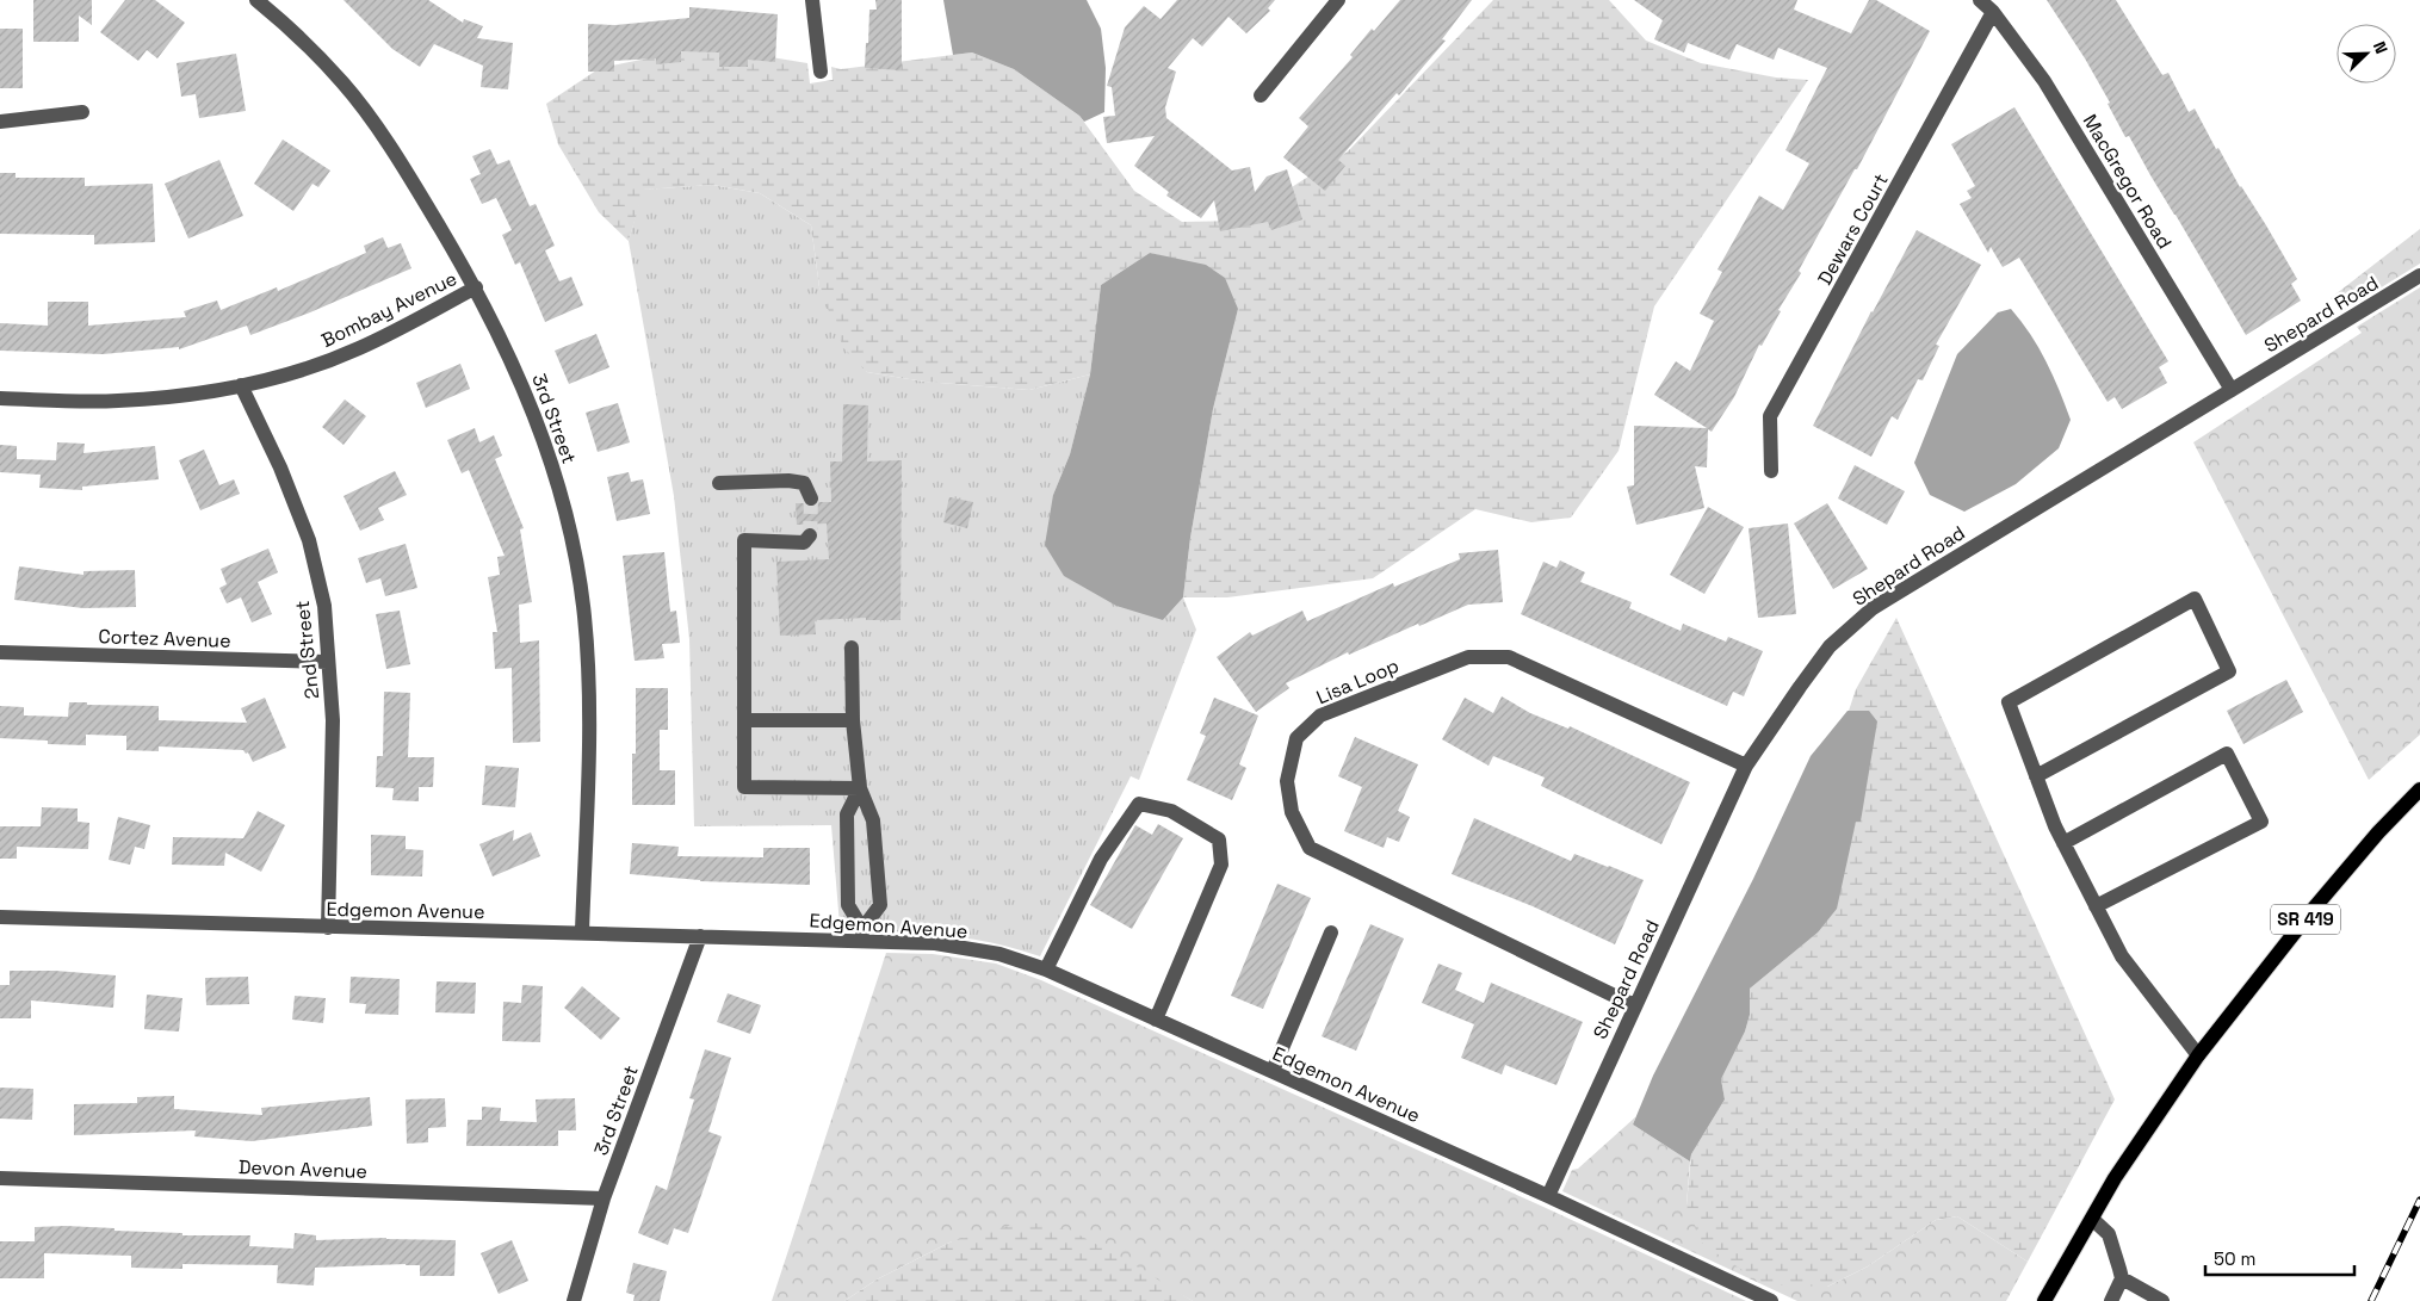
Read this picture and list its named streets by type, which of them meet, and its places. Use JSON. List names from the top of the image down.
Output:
{
  "streets": {
    "main road": ["SR 419"],
    "street": [
      "MacGregor Road",
      "Dewars Court",
      "Bombay Avenue",
      "Shepard Road",
      "3rd Street",
      "Cortez Avenue",
      "2nd Street",
      "Lisa Loop",
      "Edgemon Avenue",
      "Devon Avenue"
    ]
  },
  "crossings": [
    ["MacGregor Road", "Dewars Court"],
    ["MacGregor Road", "Shepard Road"],
    ["Bombay Avenue", "3rd Street"],
    ["Bombay Avenue", "2nd Street"],
    ["Shepard Road", "Lisa Loop"],
    ["Shepard Road", "Edgemon Avenue"],
    ["3rd Street", "Edgemon Avenue"],
    ["3rd Street", "Devon Avenue"],
    ["Cortez Avenue", "2nd Street"],
    ["2nd Street", "Edgemon Avenue"]
  ],
  "scale_bar": "50 m",
  "north": "top right"
}
